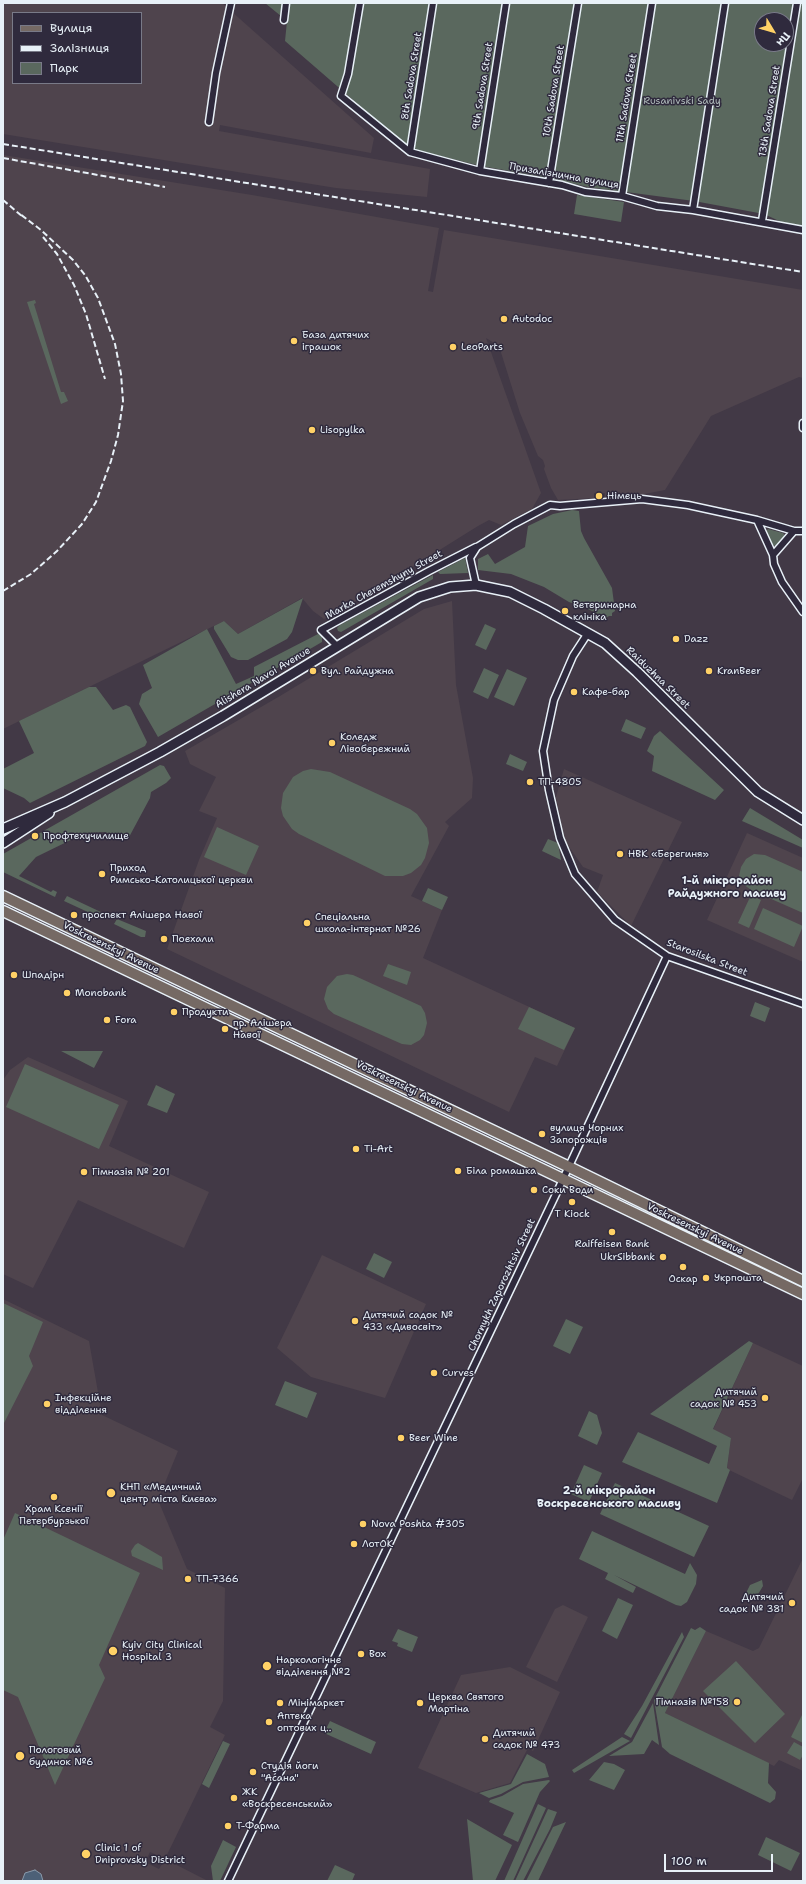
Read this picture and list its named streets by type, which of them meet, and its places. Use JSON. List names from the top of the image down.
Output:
{
  "streets": {
    "main road": ["Voskresenskyi Avenue"],
    "street": [
      "8th Sadova Street",
      "9th Sadova Street",
      "10th Sadova Street",
      "11th Sadova Street",
      "13th Sadova Street",
      "Призалізнична вулиця",
      "Marka Cheremshyny Street",
      "Alishera Navoi Avenue",
      "Raiduzhna Street",
      "Starosilska Street",
      "Chornykh Zaporozhtsiv Street"
    ]
  },
  "crossings": [
    ["8th Sadova Street", "Призалізнична вулиця"],
    ["9th Sadova Street", "Призалізнична вулиця"],
    ["10th Sadova Street", "Призалізнична вулиця"],
    ["11th Sadova Street", "Призалізнична вулиця"],
    ["13th Sadova Street", "Призалізнична вулиця"],
    ["Marka Cheremshyny Street", "Alishera Navoi Avenue"],
    ["Alishera Navoi Avenue", "Raiduzhna Street"],
    ["Raiduzhna Street", "Starosilska Street"],
    ["Voskresenskyi Avenue", "Chornykh Zaporozhtsiv Street"],
    ["Starosilska Street", "Chornykh Zaporozhtsiv Street"]
  ],
  "districts": ["1-й мікрорайон Райдужного масиву", "2-й мікрорайон Воскресенського масиву"],
  "parks": ["Rusanivski Sady"],
  "places": [
    "Autodoc",
    "База дитячих іграшок",
    "LeoParts",
    "Lisopylka",
    "Німець",
    "Ветеринарна клініка",
    "Dazz",
    "Вул. Райдужна",
    "KranBeer",
    "Кафе-бар",
    "Коледж Лівобережний",
    "ТП-4805",
    "Профтехучилище",
    "НВК «Берегиня»",
    "Приход Римсько-Католицької церкви",
    "проспект Алішера Навої",
    "Спеціальна школа-інтернат №26",
    "Поехали",
    "Шпадірн",
    "Monobank",
    "Продукти",
    "Fora",
    "пр. Алішера Навої",
    "вулиця Чорних Запорожців",
    "Ti-Art",
    "Біла ромашка",
    "Гімназія № 201",
    "Соки Води",
    "T Kiock",
    "Raiffeisen Bank",
    "UkrSibbank",
    "Оскар",
    "Укрпошта",
    "Дитячий садок № 433 «Дивосвіт»",
    "Curves",
    "Дитячий садок № 453",
    "Інфекційне відділення",
    "Beer Wine",
    "КНП «Медичний центр міста Києва»",
    "Храм Ксенії Петербурзької",
    "Nova Poshta #305",
    "ЛотОК",
    "ТП-7366",
    "Дитячий садок № 381",
    "Kyiv City Clinical Hospital 3",
    "Box",
    "Наркологічне відділення №2",
    "Гімназія №158",
    "Мінімаркет",
    "Церква Святого Мартіна",
    "Аптека оптових ц‥",
    "Дитячий садок № 473",
    "Пологовий будинок №6",
    "Студія йоги \"Асана\"",
    "ЖК «Воскресенський»",
    "Т-Фарма",
    "Clinic 1 of Dniprovsky District"
  ],
  "legend": ["Вулиця", "Залізниця", "Парк"],
  "scale_bar": "100 m",
  "north": "bottom right"
}
